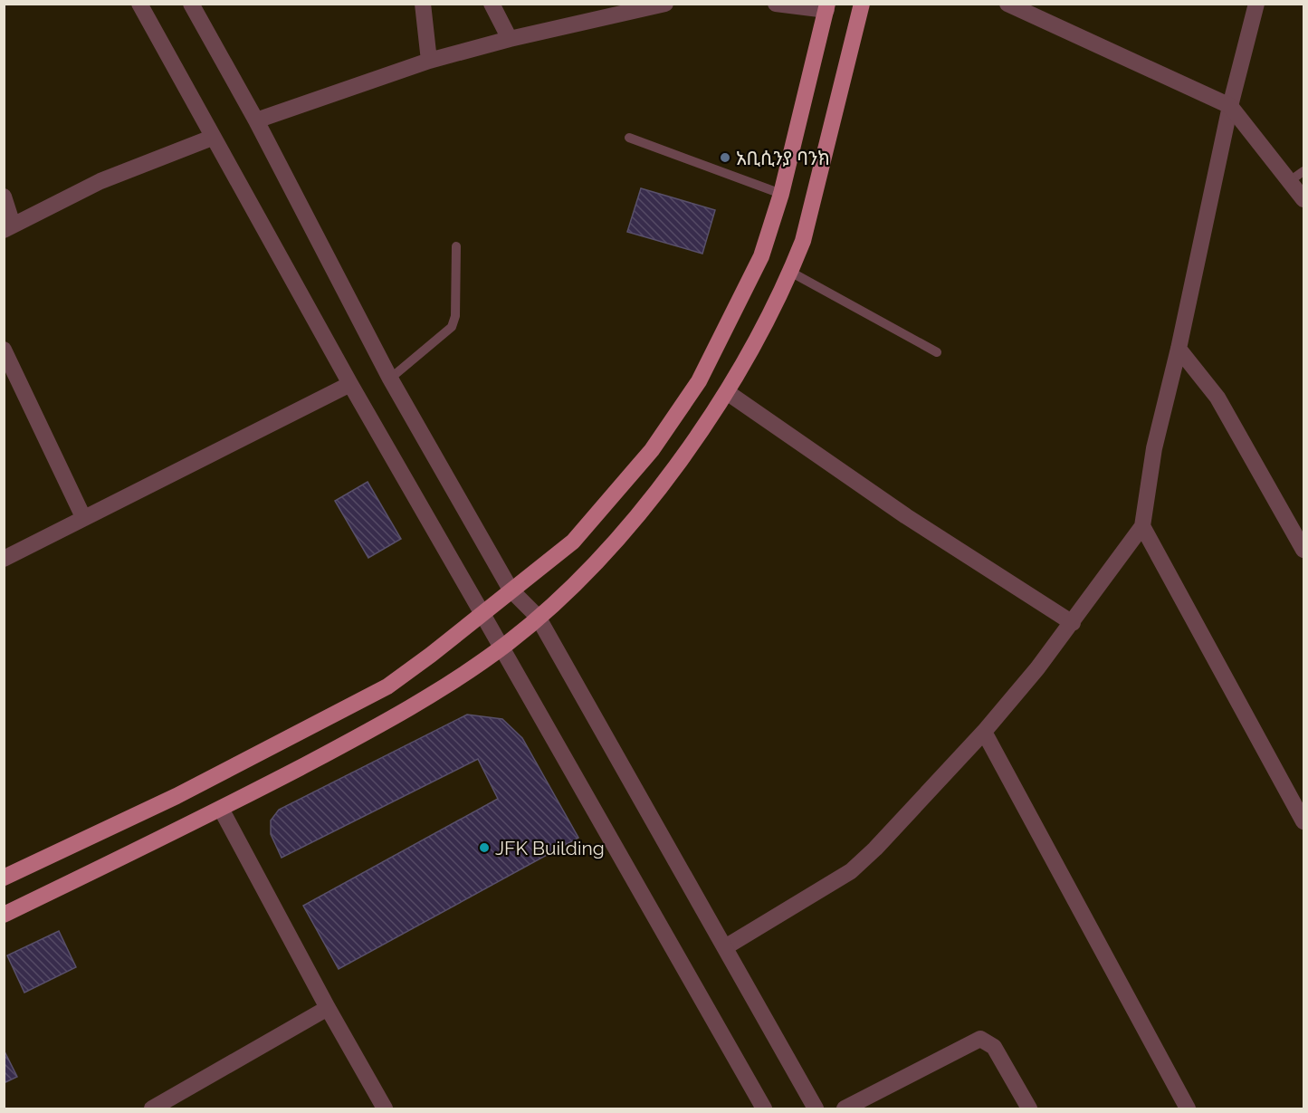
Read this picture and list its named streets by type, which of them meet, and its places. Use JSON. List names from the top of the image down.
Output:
{
  "places": ["አቢሲንያ ባንክ", "JFK Building"]
}
